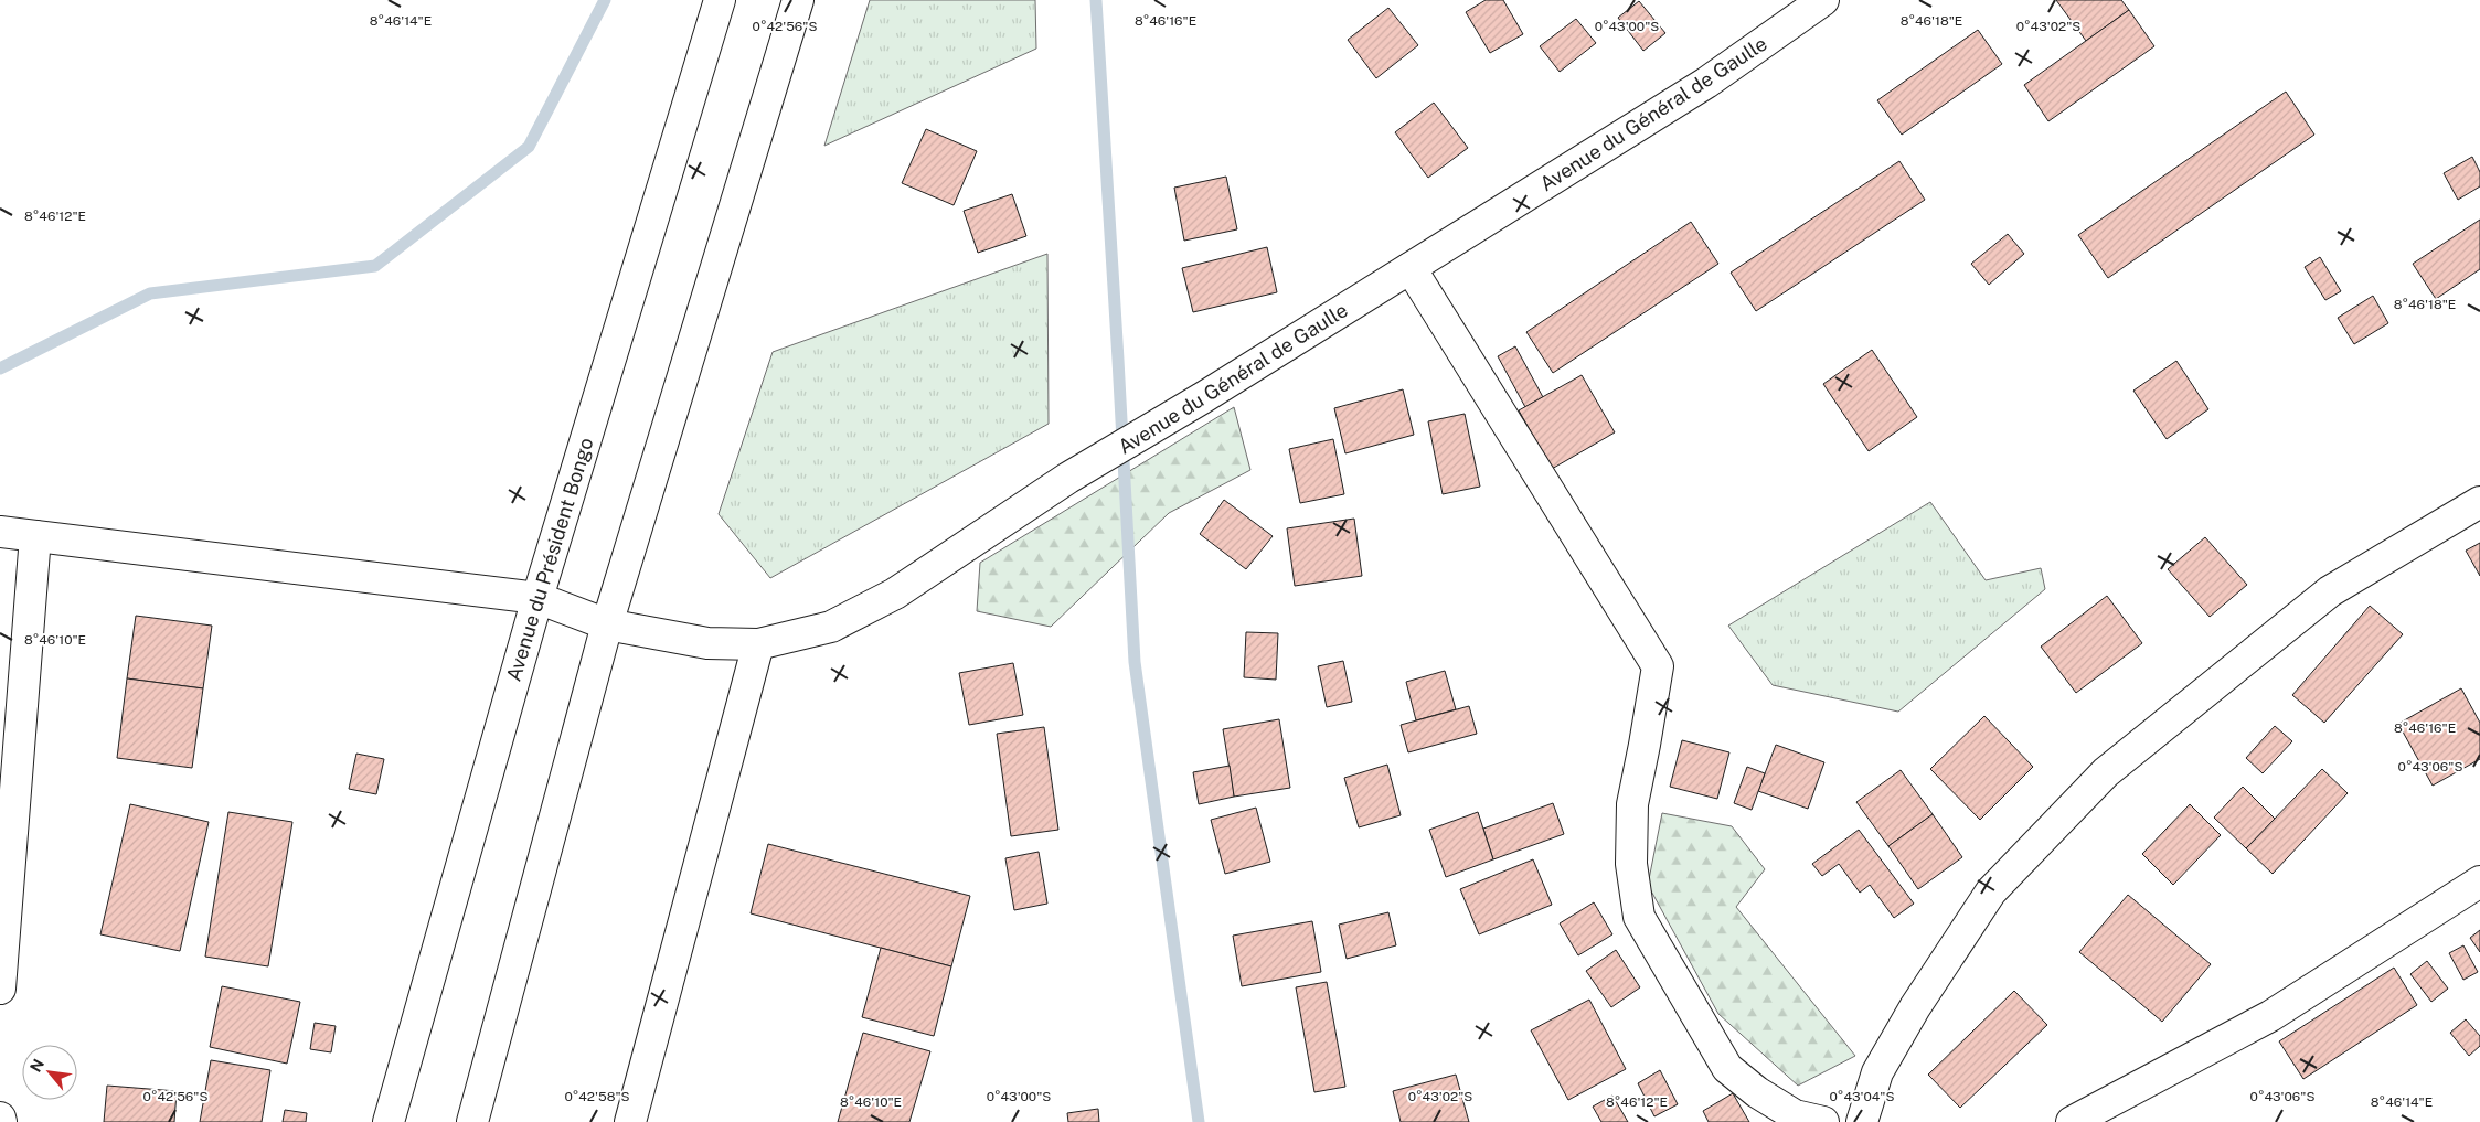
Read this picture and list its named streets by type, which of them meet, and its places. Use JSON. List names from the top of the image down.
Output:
{
  "streets": {
    "street": ["Avenue du Général de Gaulle", "Avenue du Président Bongo"]
  },
  "crossings": [
    ["Avenue du Général de Gaulle", "Avenue du Président Bongo"]
  ],
  "north": "top left",
  "coordinates": [
    "8°46'14\"E",
    "8°46'16\"E",
    "8°46'18\"E",
    "0°42'56\"S",
    "0°43'00\"S",
    "0°43'02\"S",
    "8°46'12\"E",
    "8°46'10\"E",
    "0°43'06\"S",
    "0°42'58\"S",
    "0°43'04\"S"
  ]
}
